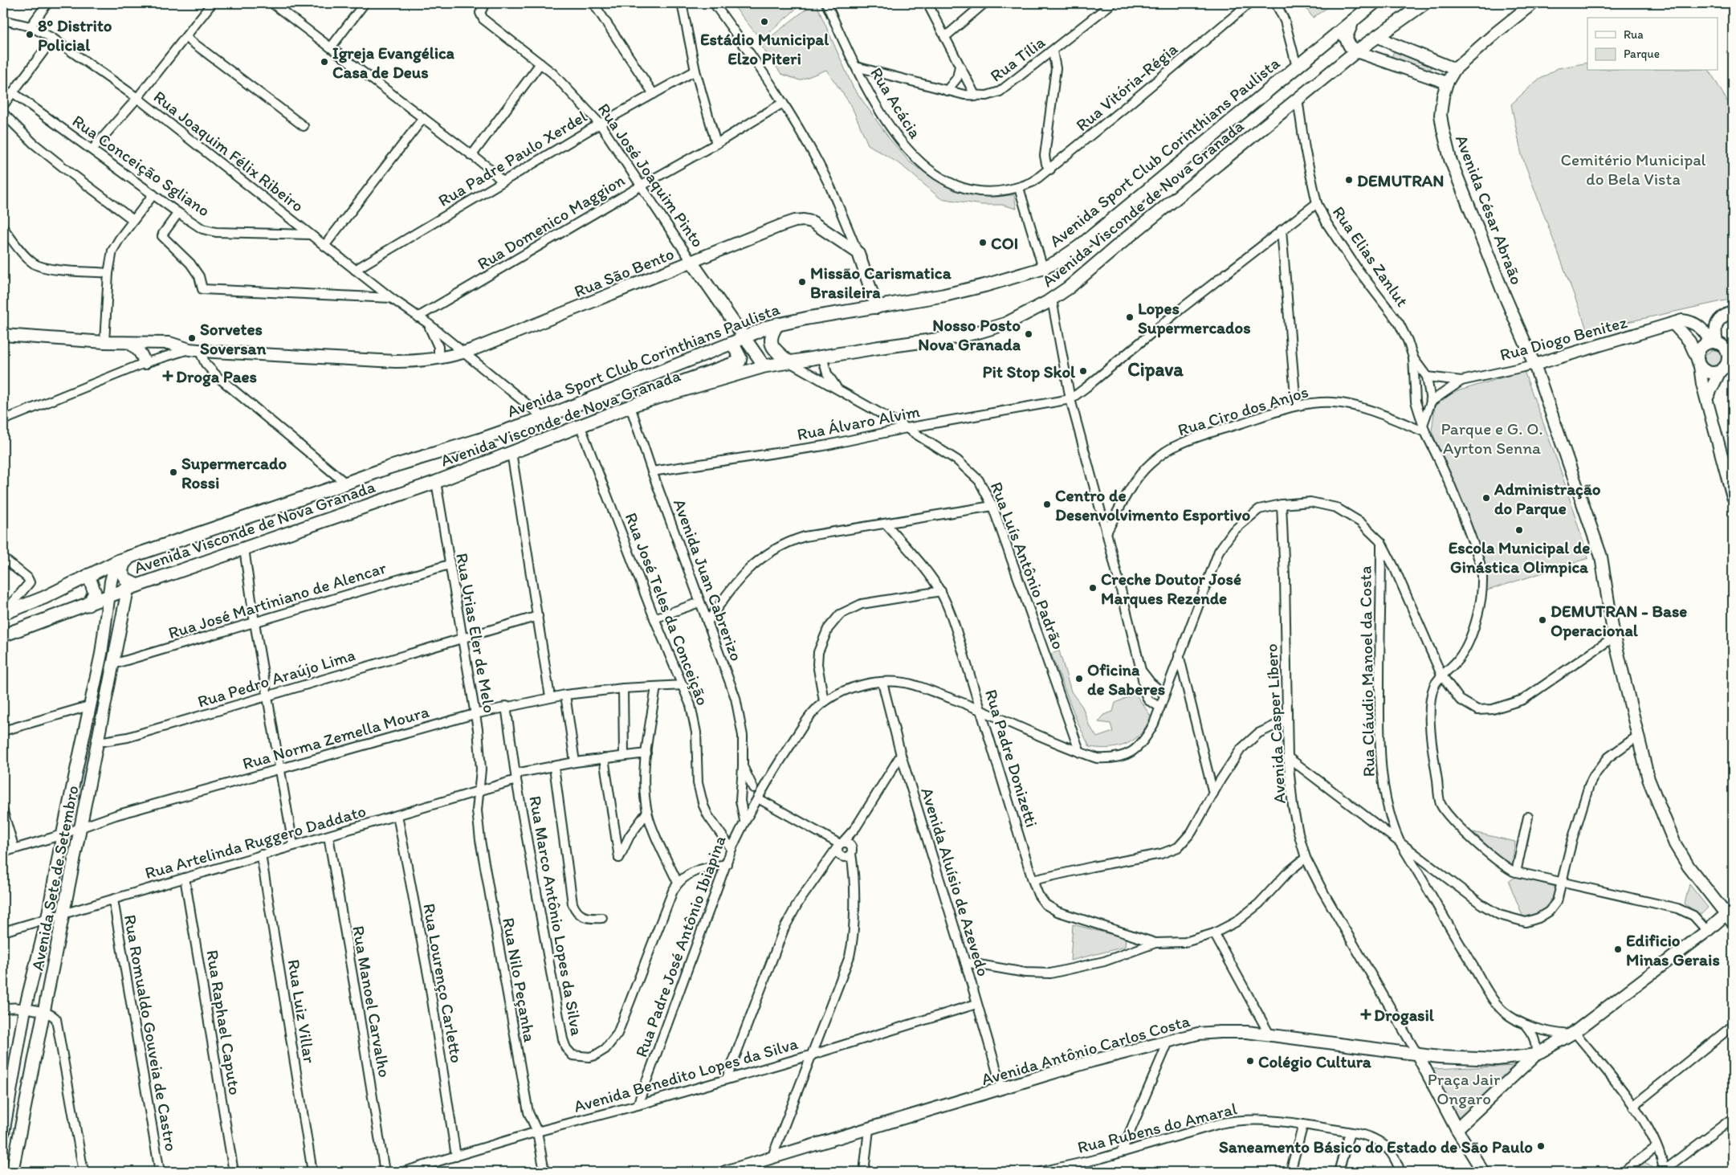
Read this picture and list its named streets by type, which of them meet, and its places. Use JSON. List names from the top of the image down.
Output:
{
  "streets": {
    "main road": ["Avenida Sport Club Corinthians Paulista", "Avenida Visconde de Nova Granada"],
    "street": [
      "Rua Tília",
      "Rua Vitória-Régia",
      "Rua Acácia",
      "Rua Joaquim Félix Ribeiro",
      "Rua Padre Paulo Xerdel",
      "Rua Conceição Sgliano",
      "Rua José Joaquim Pinto",
      "Avenida César Abraão",
      "Rua Domenico Maggion",
      "Rua Elias Zanlut",
      "Rua São Bento",
      "Rua Diogo Benitez",
      "Rua Ciro dos Anjos",
      "Rua Álvaro Alvim",
      "Rua Luís Antônio Padrão",
      "Avenida Juan Cabrerizo",
      "Rua José Martiniano de Alencar",
      "Rua José Teles da Conceição",
      "Rua Urias Eler de Melo",
      "Rua Cláudio Manoel da Costa",
      "Rua Pedro Araújo Lima",
      "Avenida Casper Líbero",
      "Rua Norma Zemella Moura",
      "Rua Padre Donizetti",
      "Rua Artelinda Ruggero Daddato",
      "Avenida Sete de Setembro",
      "Avenida Aluísio de Azevedo",
      "Rua Marco Antônio Lopes da Silva",
      "Rua Padre José Antônio Ibiapina",
      "Rua Nilo Peçanha",
      "Rua Lourenço Carletto",
      "Rua Manoel Carvalho",
      "Rua Luiz Villar",
      "Rua Raphael Caputo",
      "Rua Romualdo Gouveia de Castro",
      "Avenida Antônio Carlos Costa",
      "Avenida Benedito Lopes da Silva",
      "Rua Rubens do Amaral"
    ]
  },
  "crossings": [
    ["Rua Tília", "Rua Acácia"],
    ["Rua Vitória-Régia", "Rua Acácia"],
    ["Rua Joaquim Félix Ribeiro", "Avenida Sport Club Corinthians Paulista"],
    ["Rua Joaquim Félix Ribeiro", "Rua Padre Paulo Xerdel"],
    ["Rua Joaquim Félix Ribeiro", "Rua Conceição Sgliano"],
    ["Rua Joaquim Félix Ribeiro", "Rua Domenico Maggion"],
    ["Rua Joaquim Félix Ribeiro", "Rua São Bento"],
    ["Avenida Sport Club Corinthians Paulista", "Rua José Joaquim Pinto"],
    ["Avenida Sport Club Corinthians Paulista", "Avenida Sete de Setembro"],
    ["Rua Padre Paulo Xerdel", "Rua José Joaquim Pinto"],
    ["Rua José Joaquim Pinto", "Avenida Visconde de Nova Granada"],
    ["Rua José Joaquim Pinto", "Rua Domenico Maggion"],
    ["Rua José Joaquim Pinto", "Rua São Bento"],
    ["Avenida Visconde de Nova Granada", "Rua Elias Zanlut"],
    ["Avenida Visconde de Nova Granada", "Rua Luís Antônio Padrão"],
    ["Avenida Visconde de Nova Granada", "Avenida Juan Cabrerizo"],
    ["Avenida Visconde de Nova Granada", "Rua José Teles da Conceição"],
    ["Avenida Visconde de Nova Granada", "Rua Urias Eler de Melo"],
    ["Avenida Visconde de Nova Granada", "Avenida Sete de Setembro"],
    ["Avenida César Abraão", "Rua Diogo Benitez"],
    ["Rua Elias Zanlut", "Rua Diogo Benitez"],
    ["Rua Elias Zanlut", "Rua Ciro dos Anjos"],
    ["Rua Álvaro Alvim", "Rua Luís Antônio Padrão"],
    ["Rua Álvaro Alvim", "Avenida Juan Cabrerizo"],
    ["Avenida Juan Cabrerizo", "Rua Padre José Antônio Ibiapina"],
    ["Rua José Martiniano de Alencar", "Rua Urias Eler de Melo"],
    ["Rua José Martiniano de Alencar", "Avenida Sete de Setembro"],
    ["Rua José Teles da Conceição", "Rua Norma Zemella Moura"],
    ["Rua José Teles da Conceição", "Rua Padre José Antônio Ibiapina"],
    ["Rua Urias Eler de Melo", "Rua Pedro Araújo Lima"],
    ["Rua Urias Eler de Melo", "Rua Norma Zemella Moura"],
    ["Rua Urias Eler de Melo", "Rua Artelinda Ruggero Daddato"],
    ["Rua Urias Eler de Melo", "Rua Nilo Peçanha"],
    ["Rua Pedro Araújo Lima", "Avenida Sete de Setembro"],
    ["Avenida Casper Líbero", "Avenida Antônio Carlos Costa"],
    ["Rua Norma Zemella Moura", "Avenida Sete de Setembro"],
    ["Rua Artelinda Ruggero Daddato", "Avenida Sete de Setembro"],
    ["Rua Artelinda Ruggero Daddato", "Rua Marco Antônio Lopes da Silva"],
    ["Rua Artelinda Ruggero Daddato", "Rua Nilo Peçanha"],
    ["Rua Artelinda Ruggero Daddato", "Rua Lourenço Carletto"],
    ["Rua Artelinda Ruggero Daddato", "Rua Manoel Carvalho"],
    ["Rua Artelinda Ruggero Daddato", "Rua Luiz Villar"],
    ["Rua Artelinda Ruggero Daddato", "Rua Raphael Caputo"],
    ["Rua Artelinda Ruggero Daddato", "Rua Romualdo Gouveia de Castro"],
    ["Avenida Aluísio de Azevedo", "Avenida Antônio Carlos Costa"],
    ["Avenida Aluísio de Azevedo", "Avenida Benedito Lopes da Silva"],
    ["Rua Marco Antônio Lopes da Silva", "Rua Padre José Antônio Ibiapina"],
    ["Rua Padre José Antônio Ibiapina", "Avenida Benedito Lopes da Silva"],
    ["Rua Nilo Peçanha", "Avenida Benedito Lopes da Silva"],
    ["Rua Lourenço Carletto", "Avenida Benedito Lopes da Silva"]
  ],
  "districts": ["Cipava"],
  "parks": ["Cemitério Municipal do Bela Vista", "Parque e G. O. Ayrton Senna", "Praça Jair Ongaro"],
  "places": {
    "other": [
      "Estádio Municipal Elzo Piteri",
      "8º Distrito Policial",
      "Igreja Evangélica Casa de Deus",
      "DEMUTRAN",
      "COI",
      "Missão Carismatica Brasileira",
      "Lopes Supermercados",
      "Nosso Posto Nova Granada",
      "Sorvetes Soversan",
      "Pit Stop Skol",
      "Supermercado Rossi",
      "Administração do Parque",
      "Centro de Desenvolvimento Esportivo",
      "Escola Municipal de Ginástica Olimpica",
      "Creche Doutor José Marques Rezende",
      "DEMUTRAN - Base Operacional",
      "Oficina de Saberes",
      "Edificio Minas Gerais",
      "Colégio Cultura",
      "Saneamento Básico do Estado de São Paulo"
    ],
    "health": ["Droga Paes", "Drogasil"]
  },
  "legend": ["Rua", "Parque"]
}
